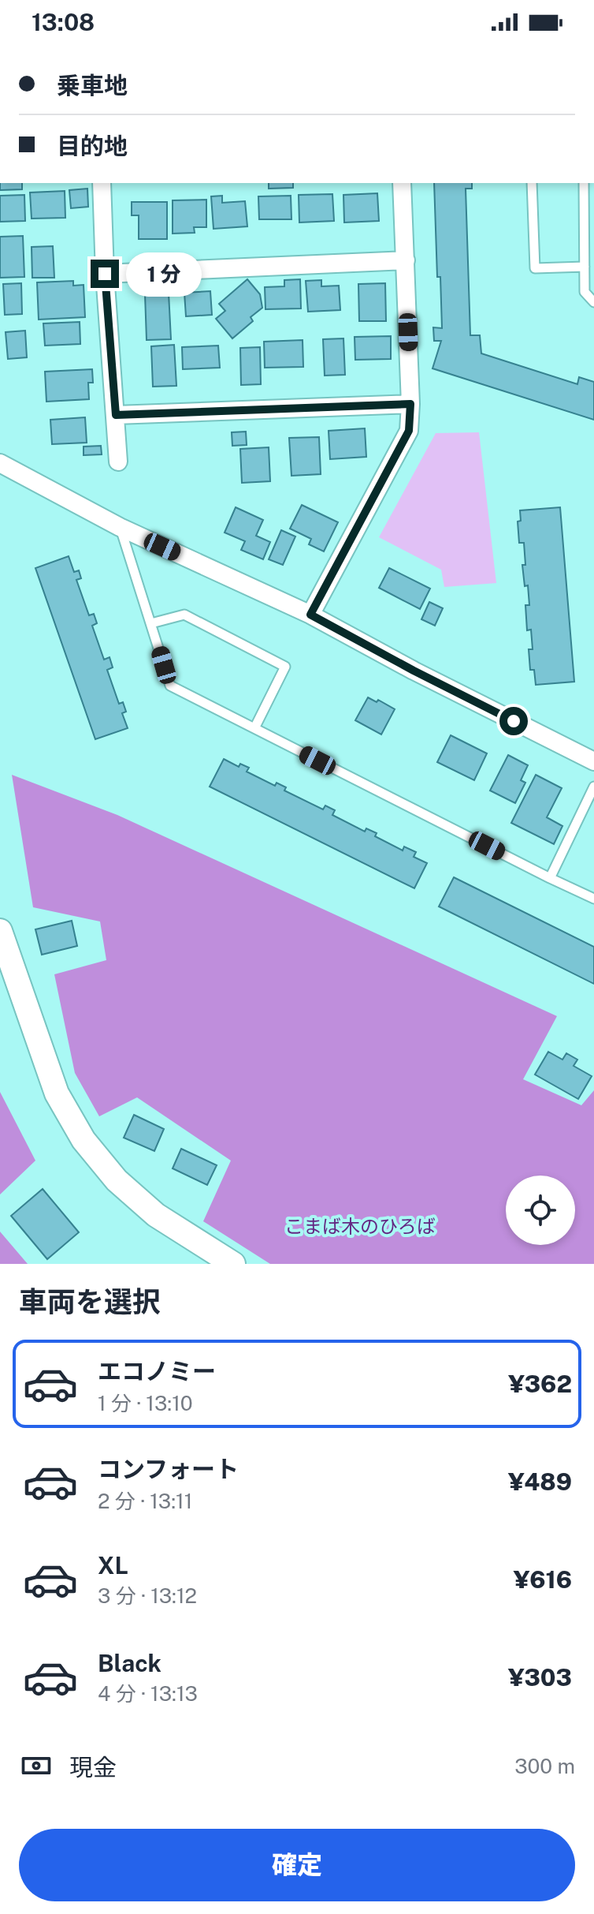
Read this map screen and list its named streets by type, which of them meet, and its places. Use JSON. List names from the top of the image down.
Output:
{
  "parks": ["こまば木のひろば"],
  "page": {
    "status": "13:08",
    "banner": ["乗車地", "目的地"],
    "bubble": "1 分",
    "heading": "車両を選択",
    "list": [
      {
        "name": "エコノミー",
        "note": "1 分 · 13:10",
        "value": "¥362"
      },
      {
        "name": "コンフォート",
        "note": "2 分 · 13:11",
        "value": "¥489"
      },
      {
        "name": "XL",
        "note": "3 分 · 13:12",
        "value": "¥616"
      },
      {
        "name": "Black",
        "note": "4 分 · 13:13",
        "value": "¥303"
      }
    ],
    "pay": ["現金", "300 m"],
    "buttons": "確定"
  }
}
